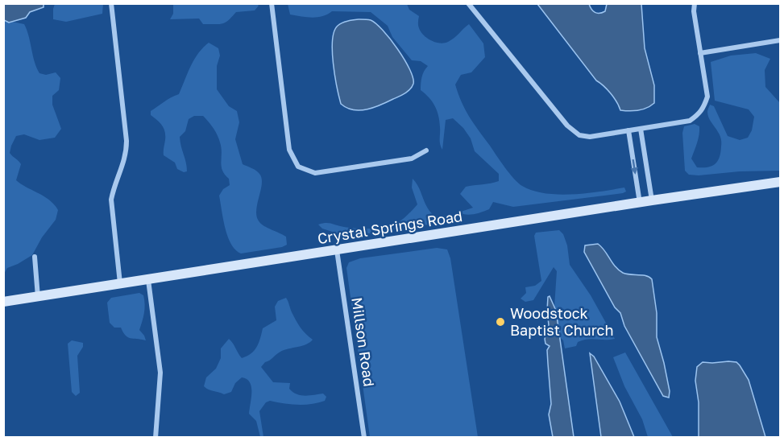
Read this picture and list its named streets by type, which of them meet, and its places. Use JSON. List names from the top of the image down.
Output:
{
  "streets": {
    "street": ["Crystal Springs Road", "Millson Road"]
  },
  "crossings": [
    ["Crystal Springs Road", "Millson Road"]
  ],
  "places": ["Woodstock Baptist Church"]
}
